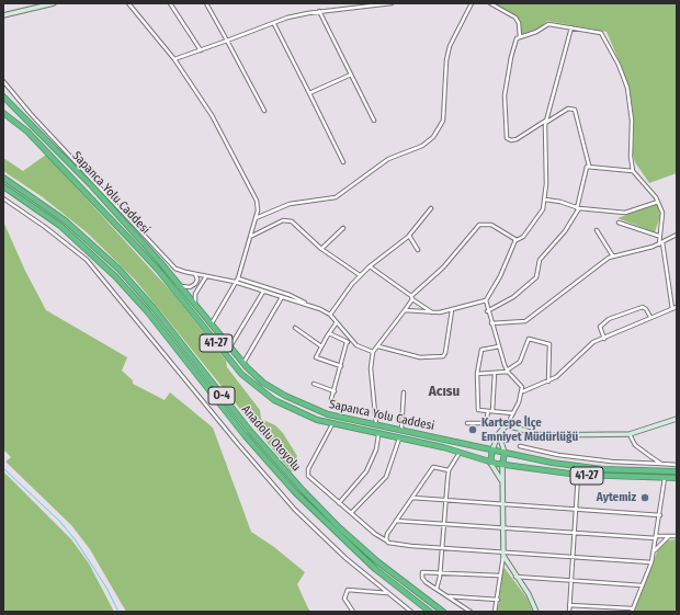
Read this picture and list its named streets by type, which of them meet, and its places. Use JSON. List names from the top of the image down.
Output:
{
  "streets": {
    "highway": [
      "Sapanca Yolu Caddesi",
      "41-27",
      "O-4",
      "Anadolu Otoyolu"
    ]
  },
  "districts": ["Acısu"],
  "places": ["Kartepe İlçe Emniyet Müdürlüğü", "Aytemiz"]
}
